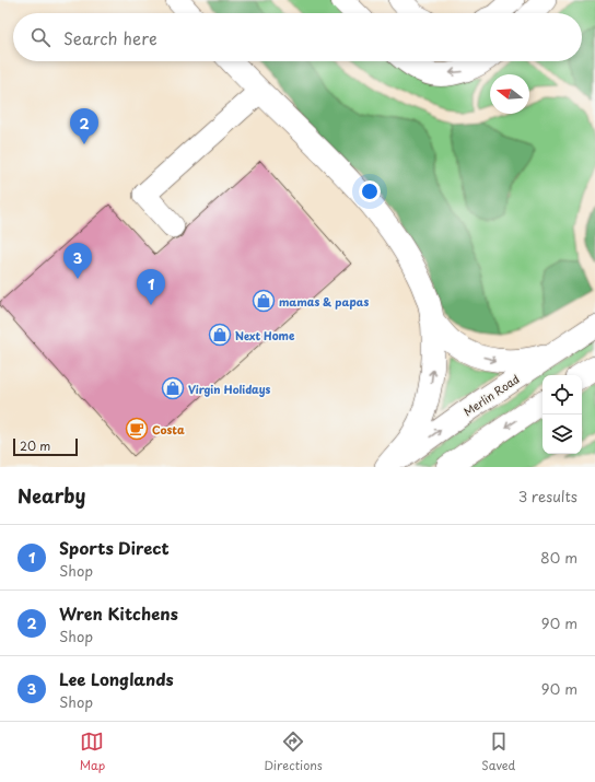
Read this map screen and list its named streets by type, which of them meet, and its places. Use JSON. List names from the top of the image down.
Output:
{
  "streets": {
    "street": ["Merlin Road"]
  },
  "places": {
    "shop": ["mamas & papas", "Next Home", "Virgin Holidays"],
    "cafe": ["Costa"]
  },
  "scale_bar": "20 m",
  "north": "left",
  "page": {
    "search": "Search here",
    "pins": ["2", "3", "1"],
    "scale": "20 m",
    "heading": ["Nearby", "3 results"],
    "list": [
      {
        "mark": "1",
        "name": "Sports Direct",
        "note": "Shop",
        "value": "80 m"
      },
      {
        "mark": "2",
        "name": "Wren Kitchens",
        "note": "Shop",
        "value": "90 m"
      },
      {
        "mark": "3",
        "name": "Lee Longlands",
        "note": "Shop",
        "value": "90 m"
      }
    ],
    "nav": ["Map", "Directions", "Saved"]
  }
}
